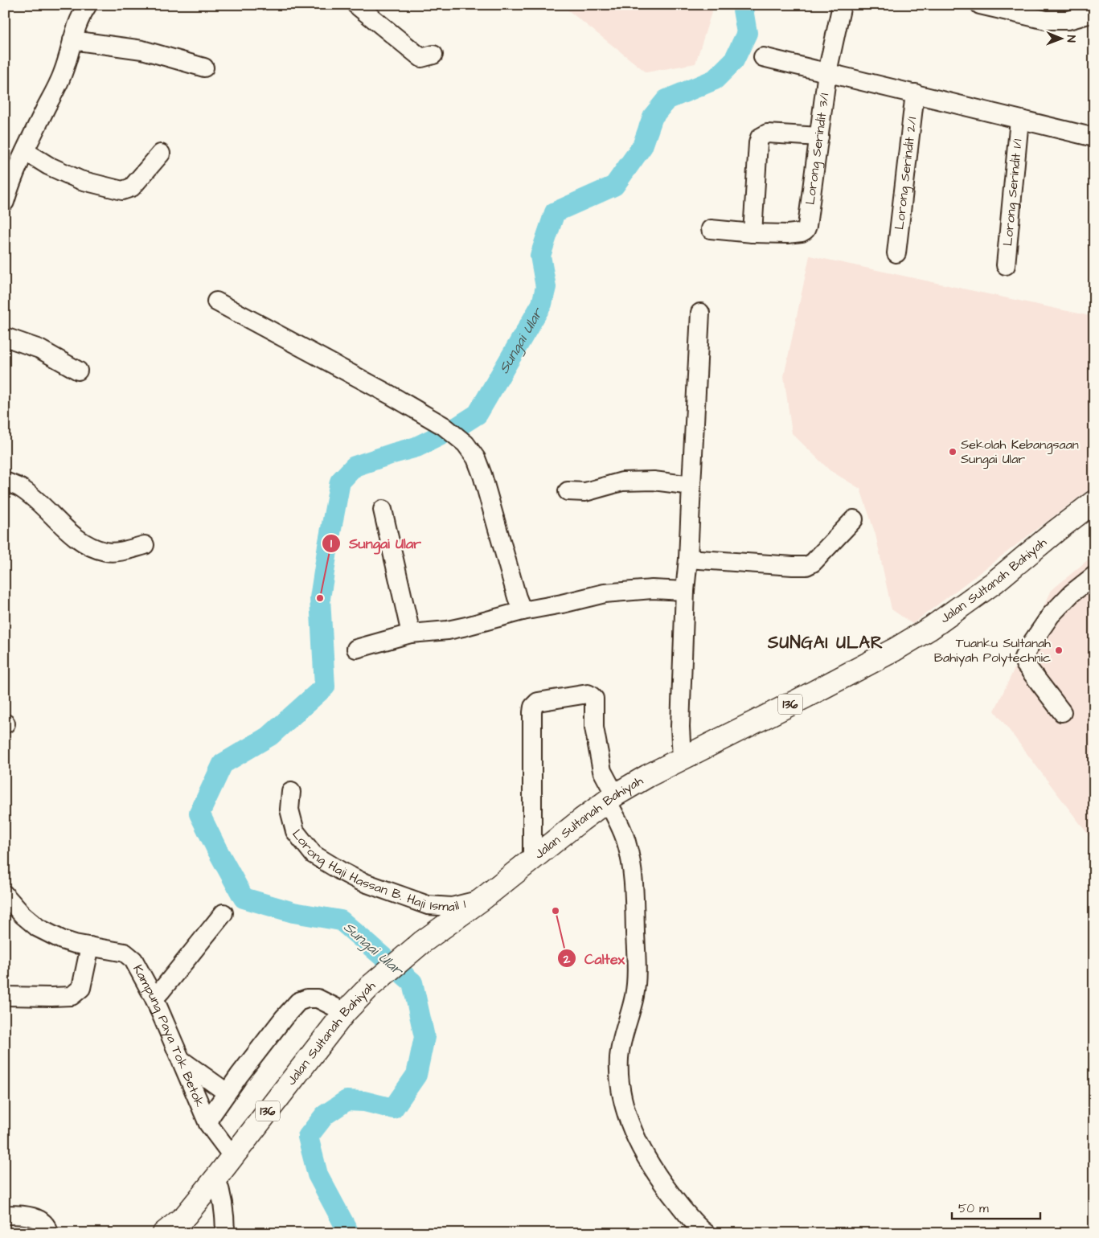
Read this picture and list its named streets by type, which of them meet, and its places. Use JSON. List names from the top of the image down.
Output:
{
  "streets": {
    "main road": ["Jalan Sultanah Bahiyah", "136"],
    "street": [
      "Lorong Serindit 3/1",
      "Lorong Serindit 2/1",
      "Lorong Serindit 1/1",
      "Lorong Haji Hassan B. Haji Ismail 1",
      "Kampung Paya Tok Betok"
    ]
  },
  "crossings": [
    ["Jalan Sultanah Bahiyah", "Lorong Haji Hassan B. Haji Ismail 1"],
    ["Jalan Sultanah Bahiyah", "Kampung Paya Tok Betok"]
  ],
  "districts": ["SUNGAI ULAR"],
  "water": ["Sungai Ular"],
  "places": [
    "Sekolah Kebangsaan Sungai Ular",
    "Sungai Ular",
    "Tuanku Sultanah Bahiyah Polytechnic",
    "Caltex"
  ],
  "scale_bar": "50 m",
  "north": "right"
}
